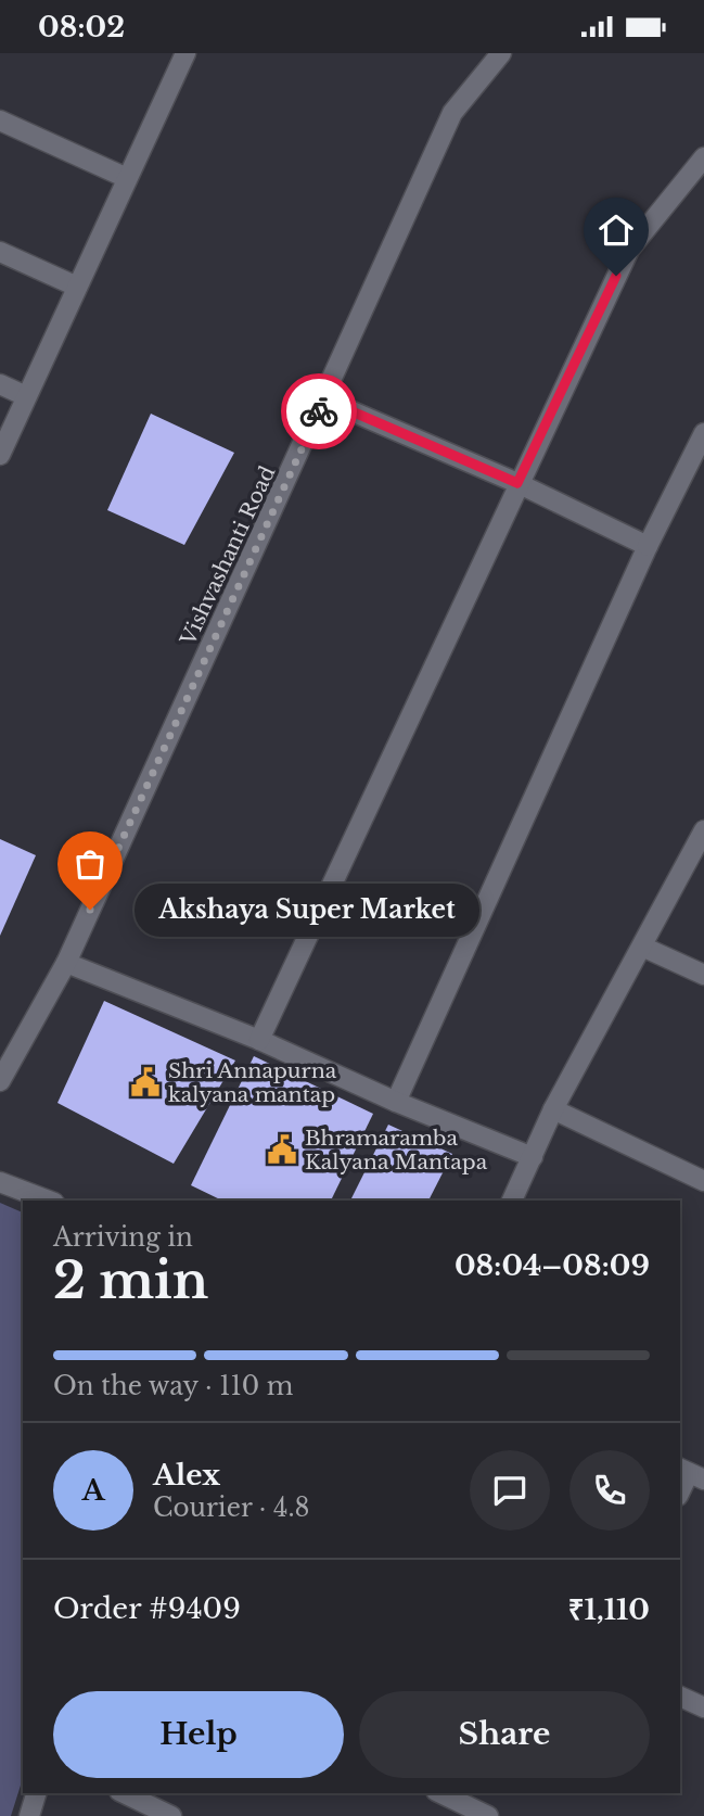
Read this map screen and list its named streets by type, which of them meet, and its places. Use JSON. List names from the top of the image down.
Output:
{
  "streets": {
    "street": ["Vishvashanti Road"]
  },
  "places": {
    "other": ["Akshaya Super Market"],
    "public building": ["Shri Annapurna kalyana mantap", "Bhramaramba Kalyana Mantapa"]
  },
  "page": {
    "status": "08:02",
    "bubble": "Akshaya Super Market",
    "heading": ["2 min", "Arriving in", "08:04–08:09"],
    "panel": [
      "Alex",
      "Courier · 4.8",
      "Order #9409",
      "₹1,110"
    ],
    "bar": "On the way · 110 m",
    "round": "A",
    "buttons": ["Help", "Share"]
  }
}
